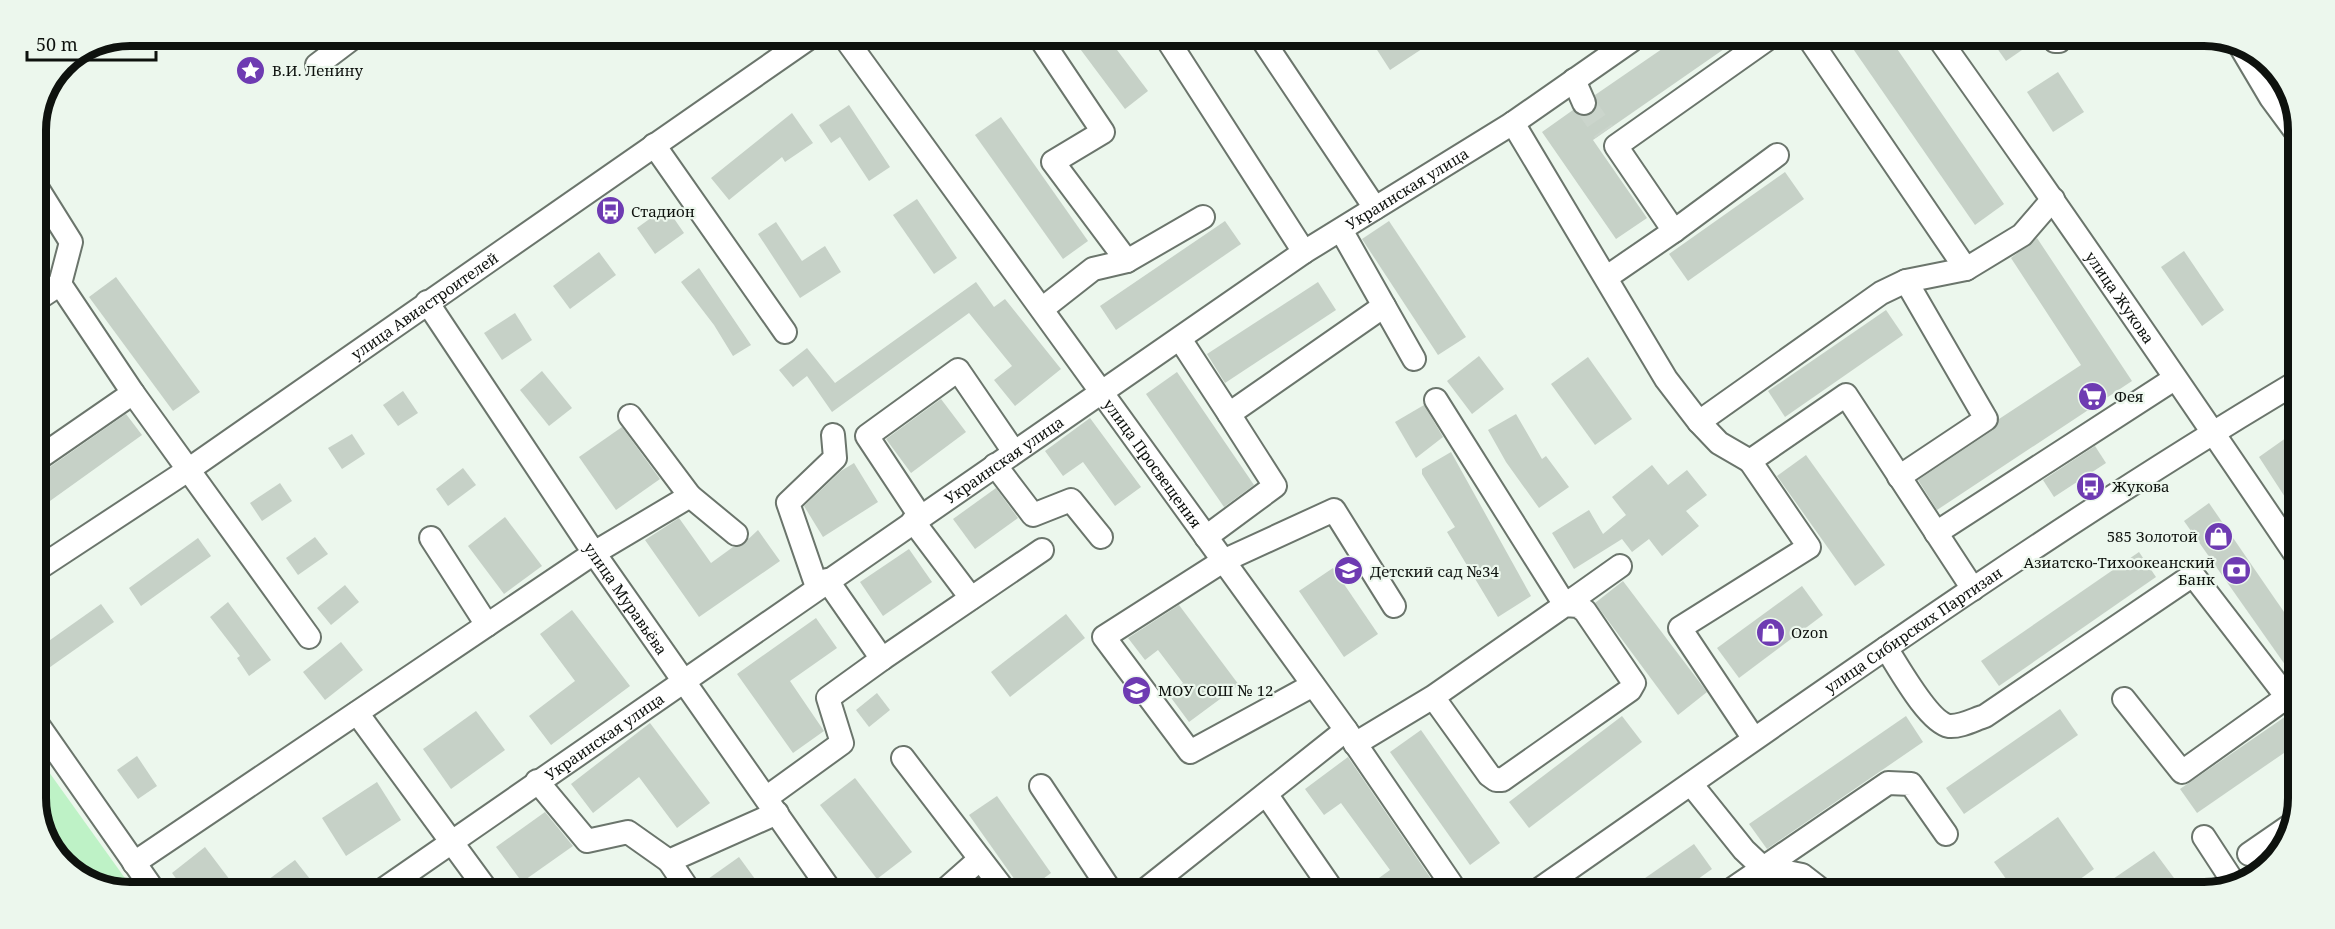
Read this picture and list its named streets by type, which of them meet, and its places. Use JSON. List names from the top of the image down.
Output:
{
  "streets": {
    "street": [
      "Украинская улица",
      "улица Жукова",
      "улица Авиастроителей",
      "улица Просвещения",
      "улица Муравьёва",
      "улица Сибирских Партизан"
    ]
  },
  "crossings": [
    ["Украинская улица", "улица Просвещения"],
    ["Украинская улица", "улица Муравьёва"],
    ["улица Жукова", "улица Сибирских Партизан"],
    ["улица Авиастроителей", "улица Муравьёва"]
  ],
  "places": {
    "place": ["В.И. Ленину"],
    "bus stop": ["Стадион", "Жукова"],
    "supermarket": ["Фея"],
    "shop": ["585 Золотой", "Ozon"],
    "school or university": ["Детский сад №34", "МОУ СОШ № 12"],
    "bank": ["Азиатско-Тихоокеанский Банк"]
  },
  "scale_bar": "50 m"
}
